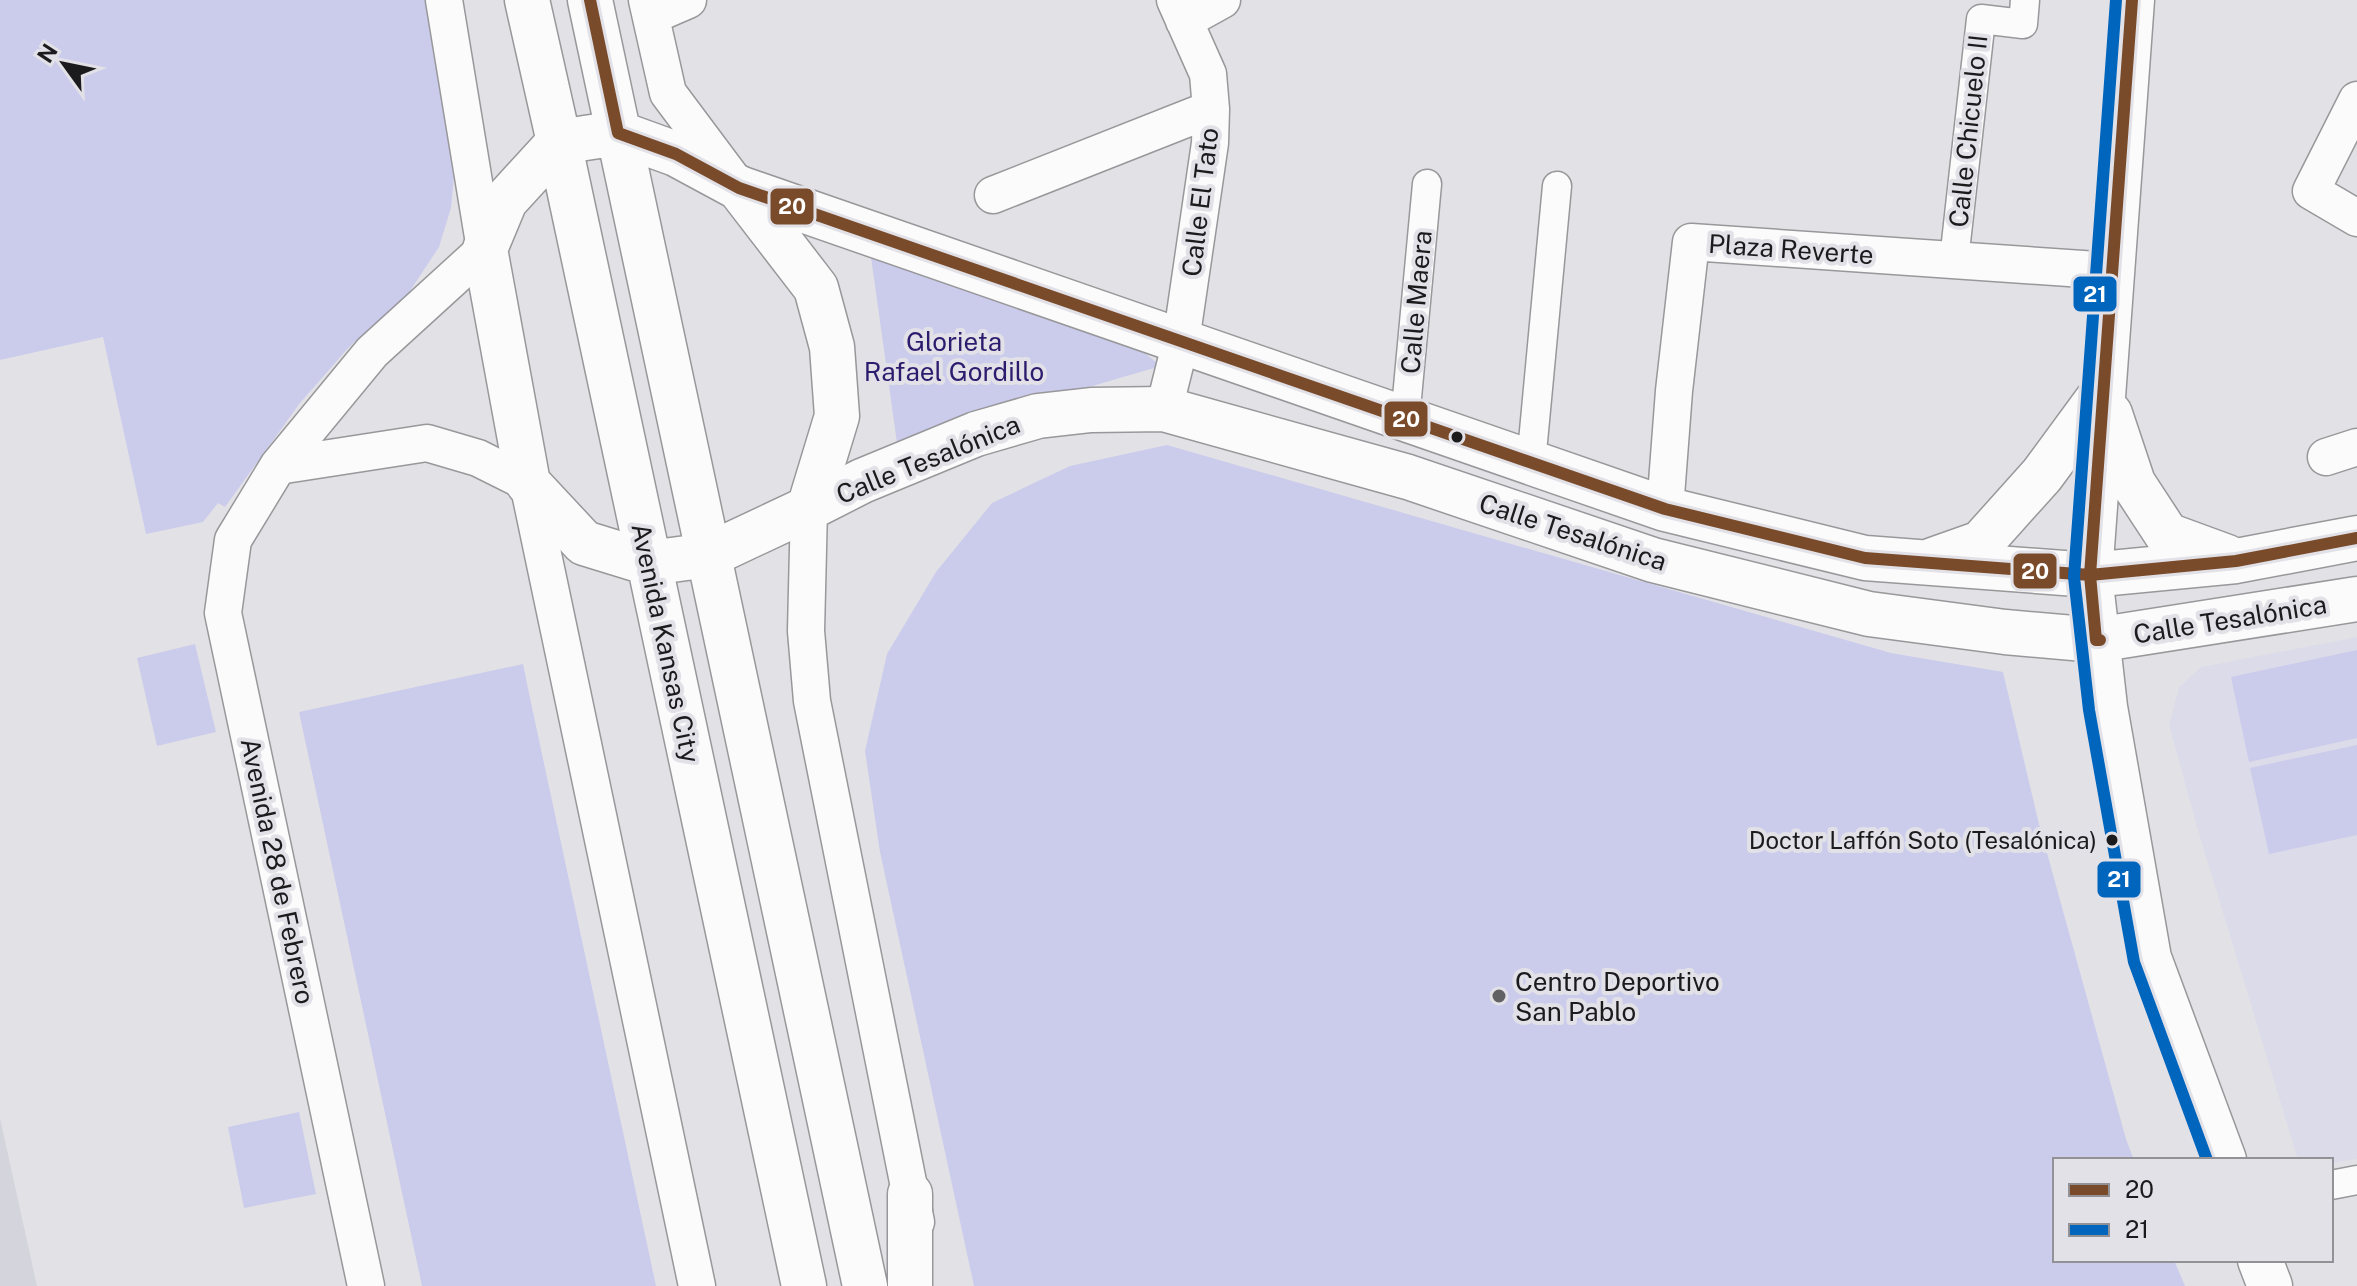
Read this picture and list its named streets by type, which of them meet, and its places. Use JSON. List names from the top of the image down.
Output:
{
  "streets": {
    "street": [
      "Calle Chicuelo II",
      "Calle El Tato",
      "Plaza Reverte",
      "Calle Maera",
      "Calle Tesalónica",
      "Avenida Kansas City",
      "Avenida 28 de Febrero"
    ]
  },
  "crossings": [
    ["Calle Chicuelo II", "Plaza Reverte"],
    ["Calle El Tato", "Calle Tesalónica"],
    ["Plaza Reverte", "Calle Tesalónica"],
    ["Calle Maera", "Calle Tesalónica"]
  ],
  "parks": ["Glorieta Rafael Gordillo"],
  "places": ["Doctor Laffón Soto (Tesalónica)", "Centro Deportivo San Pablo"],
  "lines": ["transit line 20", "transit line 21"],
  "legend": ["20", "21"],
  "north": "top left"
}
